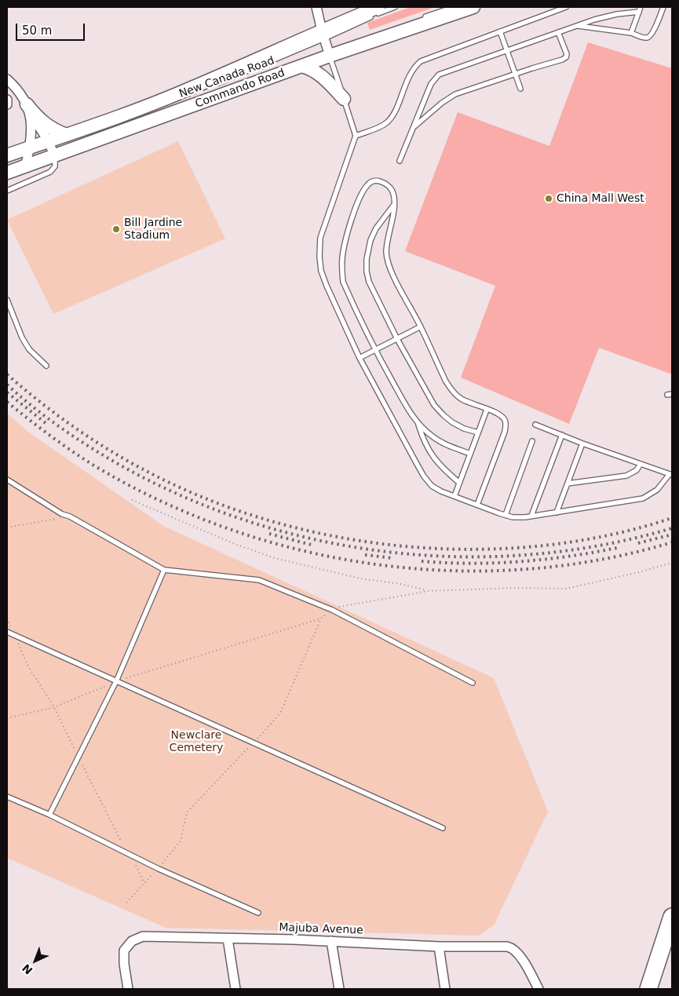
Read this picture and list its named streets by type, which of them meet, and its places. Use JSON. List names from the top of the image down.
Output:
{
  "streets": {
    "main road": ["Commando Road"],
    "street": ["Majuba Avenue"],
    "lane": ["New Canada Road"]
  },
  "crossings": [
    ["New Canada Road", "Commando Road"]
  ],
  "parks": ["Newclare Cemetery"],
  "places": ["China Mall West", "Bill Jardine Stadium"],
  "scale_bar": "50 m",
  "north": "bottom left"
}
